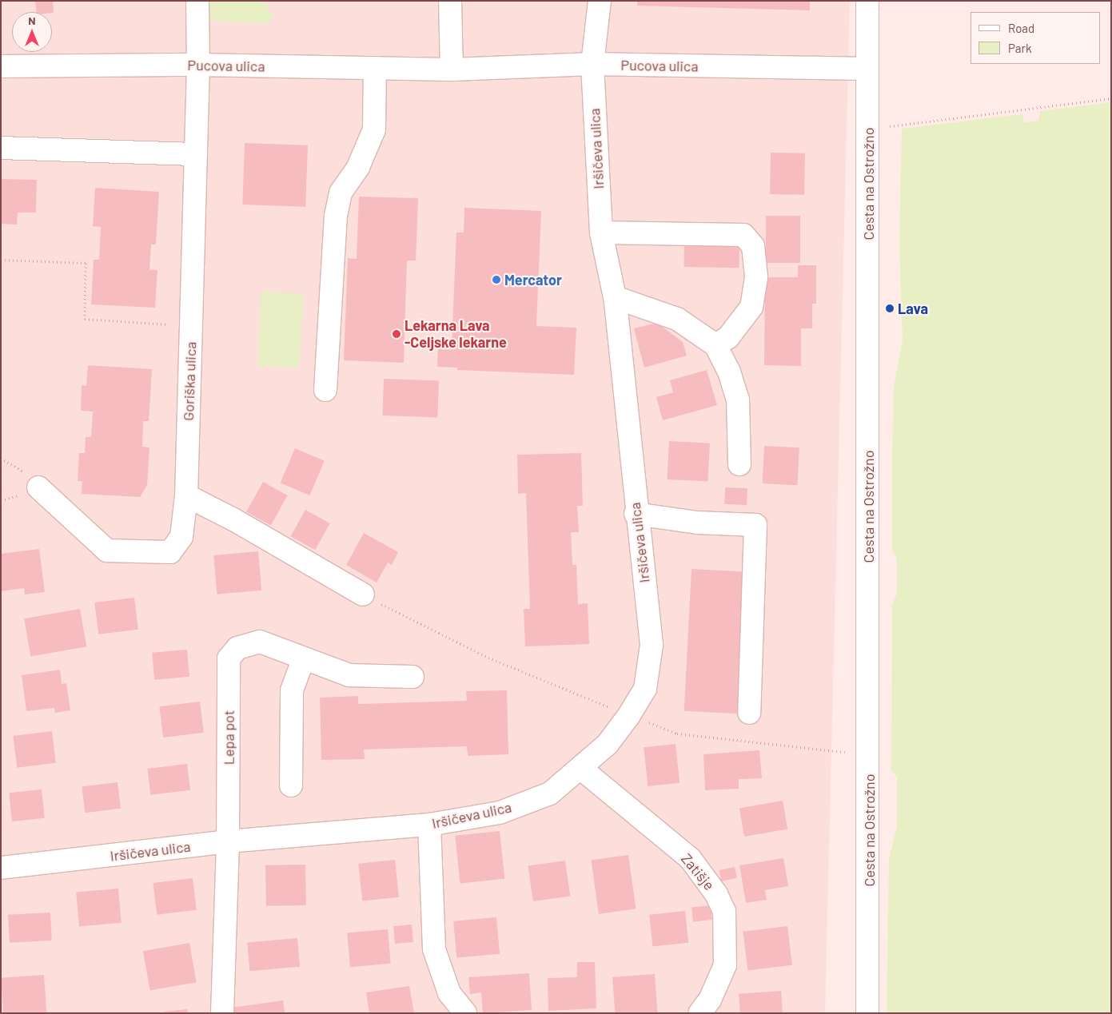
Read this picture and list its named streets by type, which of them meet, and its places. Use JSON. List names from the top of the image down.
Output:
{
  "streets": {
    "street": [
      "Pucova ulica",
      "Iršičeva ulica",
      "Cesta na Ostrožno",
      "Goriška ulica",
      "Lepa pot",
      "Zatišje"
    ]
  },
  "crossings": [
    ["Pucova ulica", "Iršičeva ulica"],
    ["Pucova ulica", "Cesta na Ostrožno"],
    ["Pucova ulica", "Goriška ulica"],
    ["Iršičeva ulica", "Lepa pot"],
    ["Iršičeva ulica", "Zatišje"]
  ],
  "places": ["Mercator", "Lava", "Lekarna Lava -Celjske lekarne"],
  "legend": ["Road", "Park"],
  "north": "top"
}
